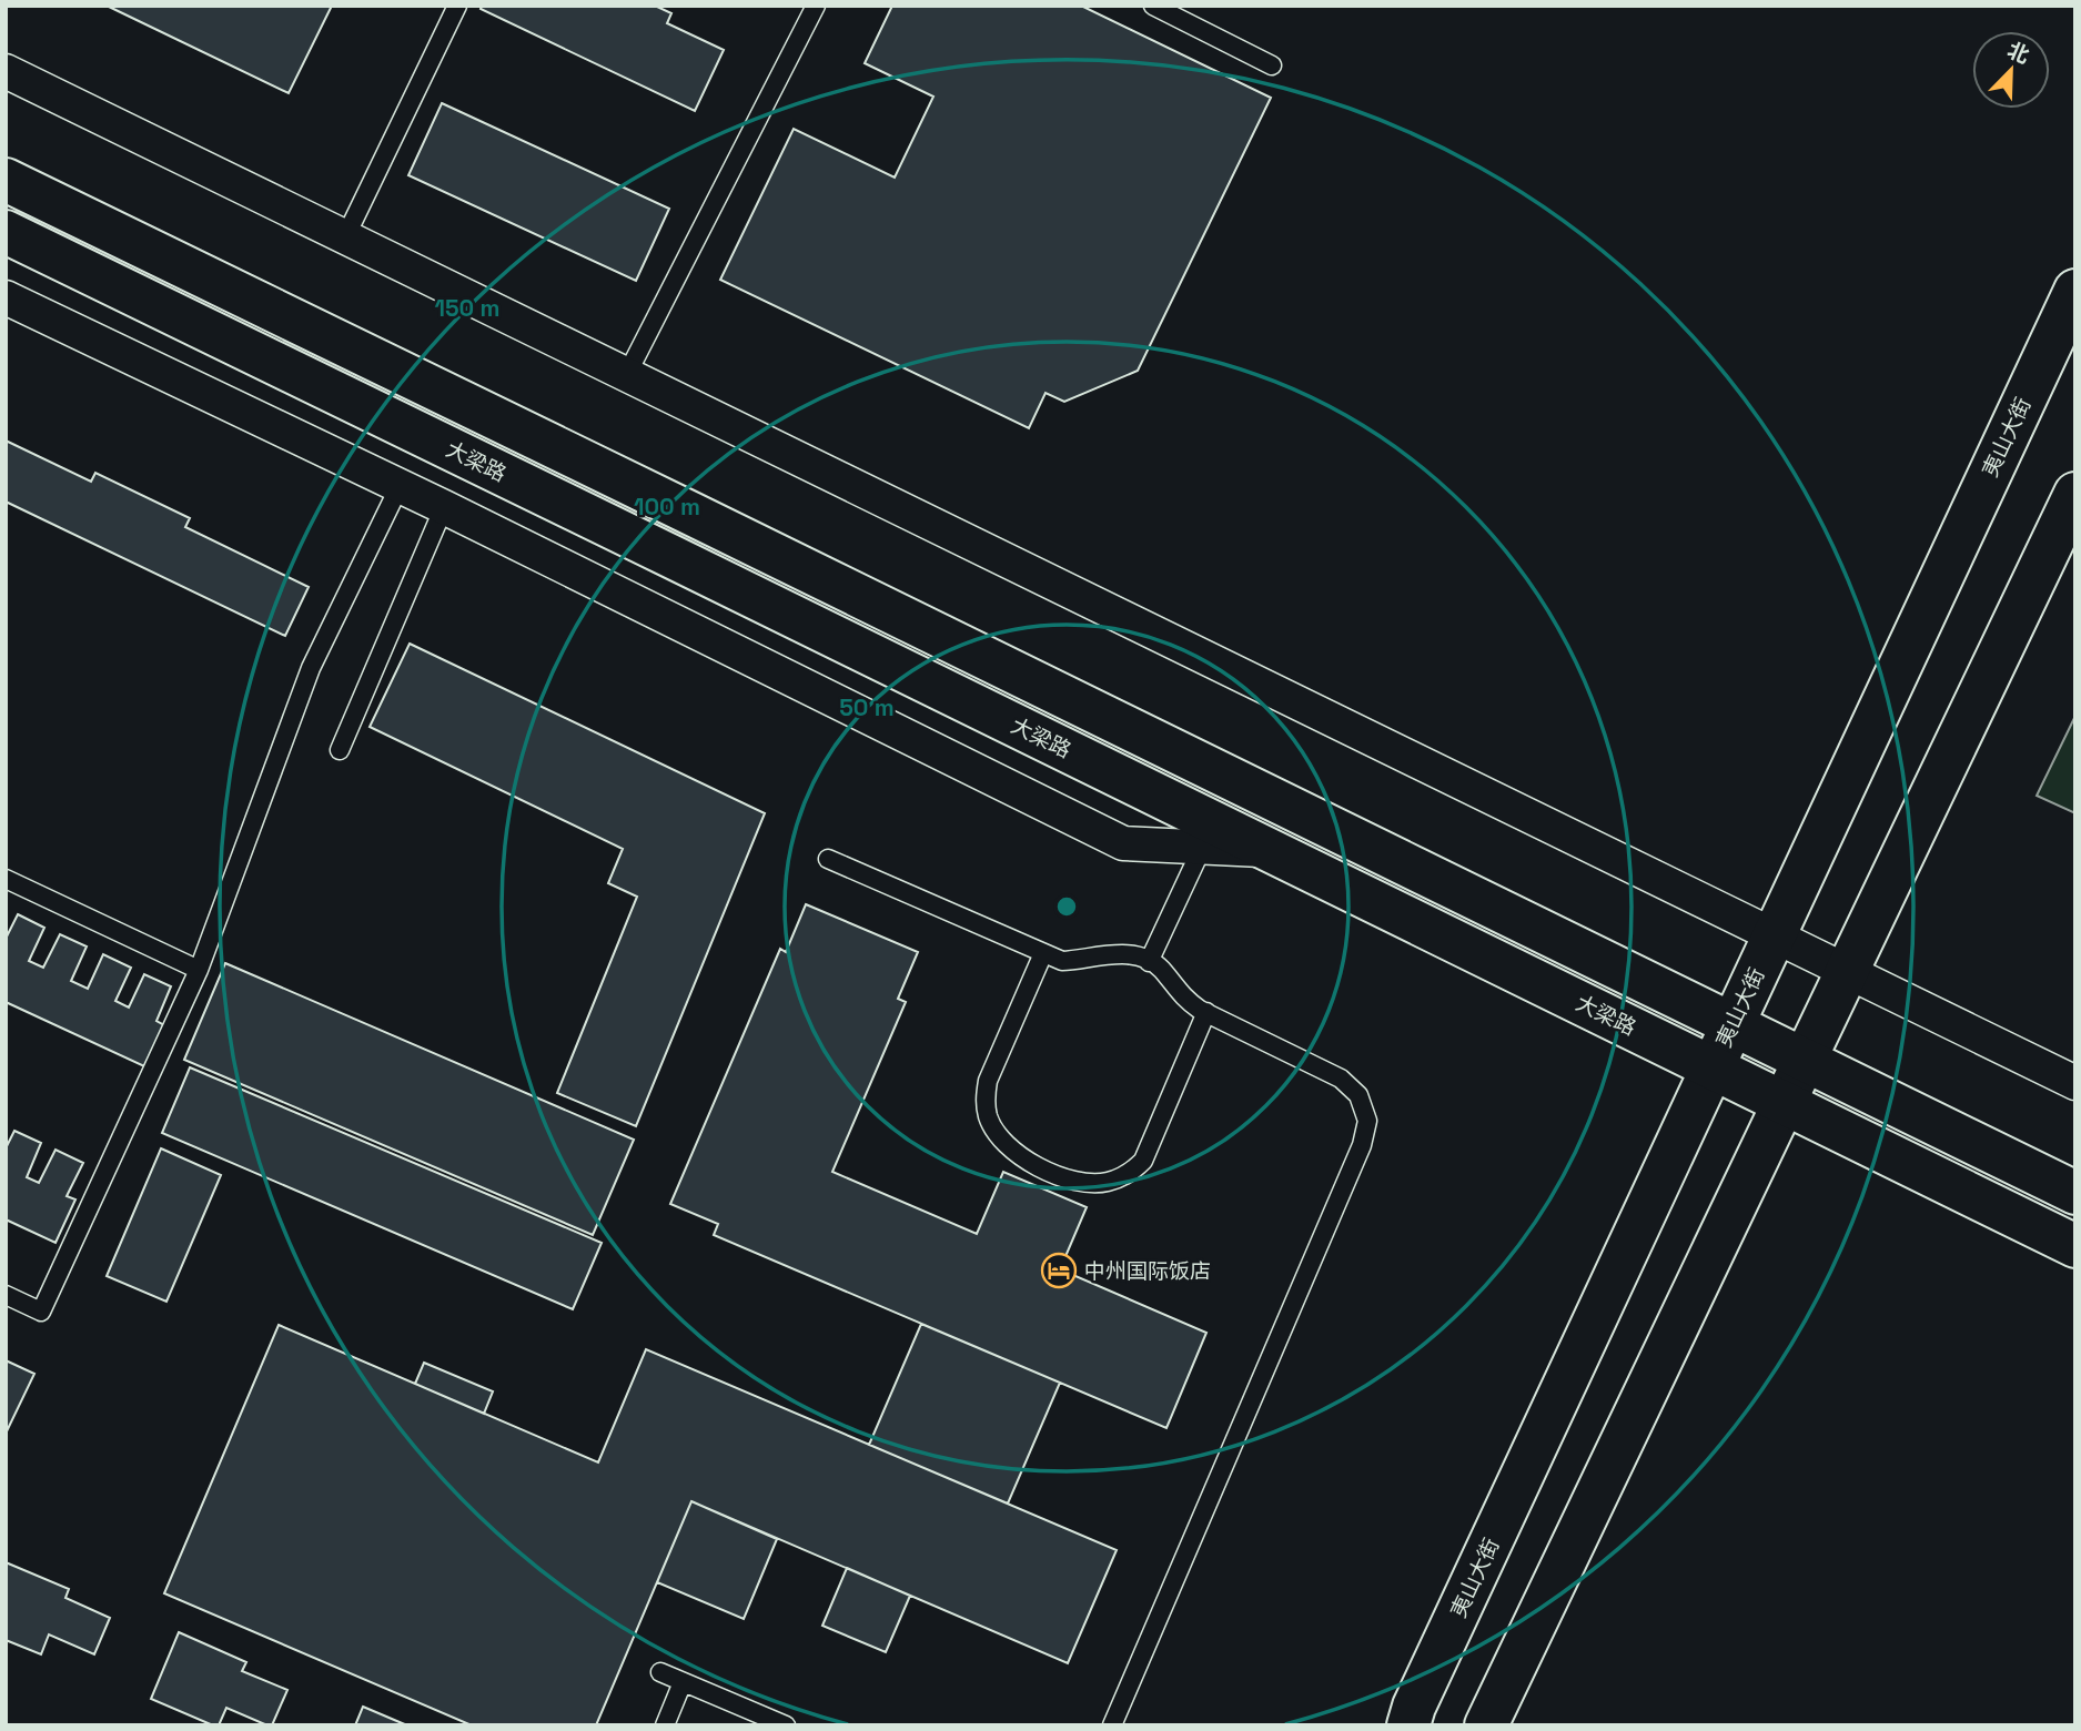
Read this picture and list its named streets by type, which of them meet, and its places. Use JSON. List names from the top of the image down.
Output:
{
  "streets": {
    "main road": ["夷山大街", "大梁路"]
  },
  "crossings": [
    ["夷山大街", "大梁路"]
  ],
  "places": {
    "hotel": ["中州国际饭店"]
  },
  "north": "top right",
  "rings": ["150 m", "100 m", "50 m"]
}
